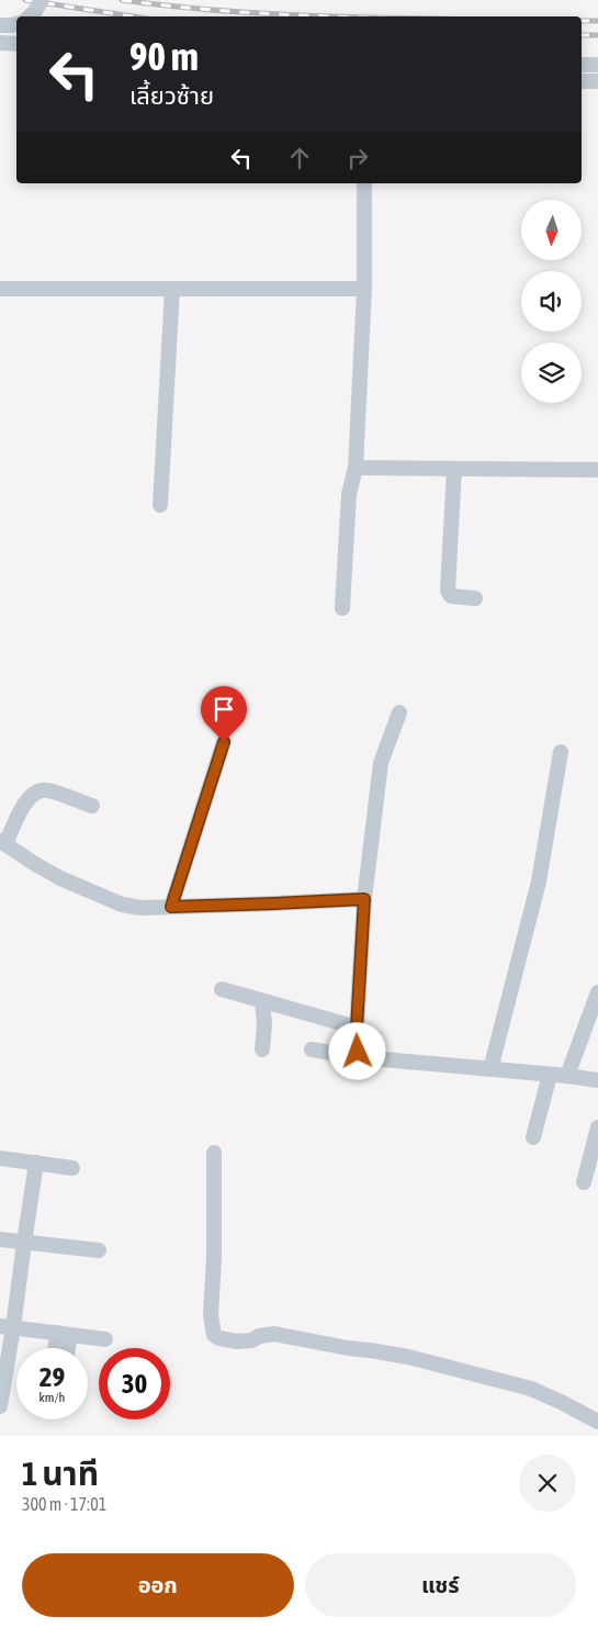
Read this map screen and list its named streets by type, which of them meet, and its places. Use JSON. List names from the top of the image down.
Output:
{
  "north": "bottom",
  "page": {
    "turn": ["90 m", "เลี้ยวซ้าย"],
    "speed": "29 km/h",
    "limit": "30",
    "heading": ["1 นาที", "300 m · 17:01"],
    "buttons": ["ออก", "แชร์"]
  }
}
